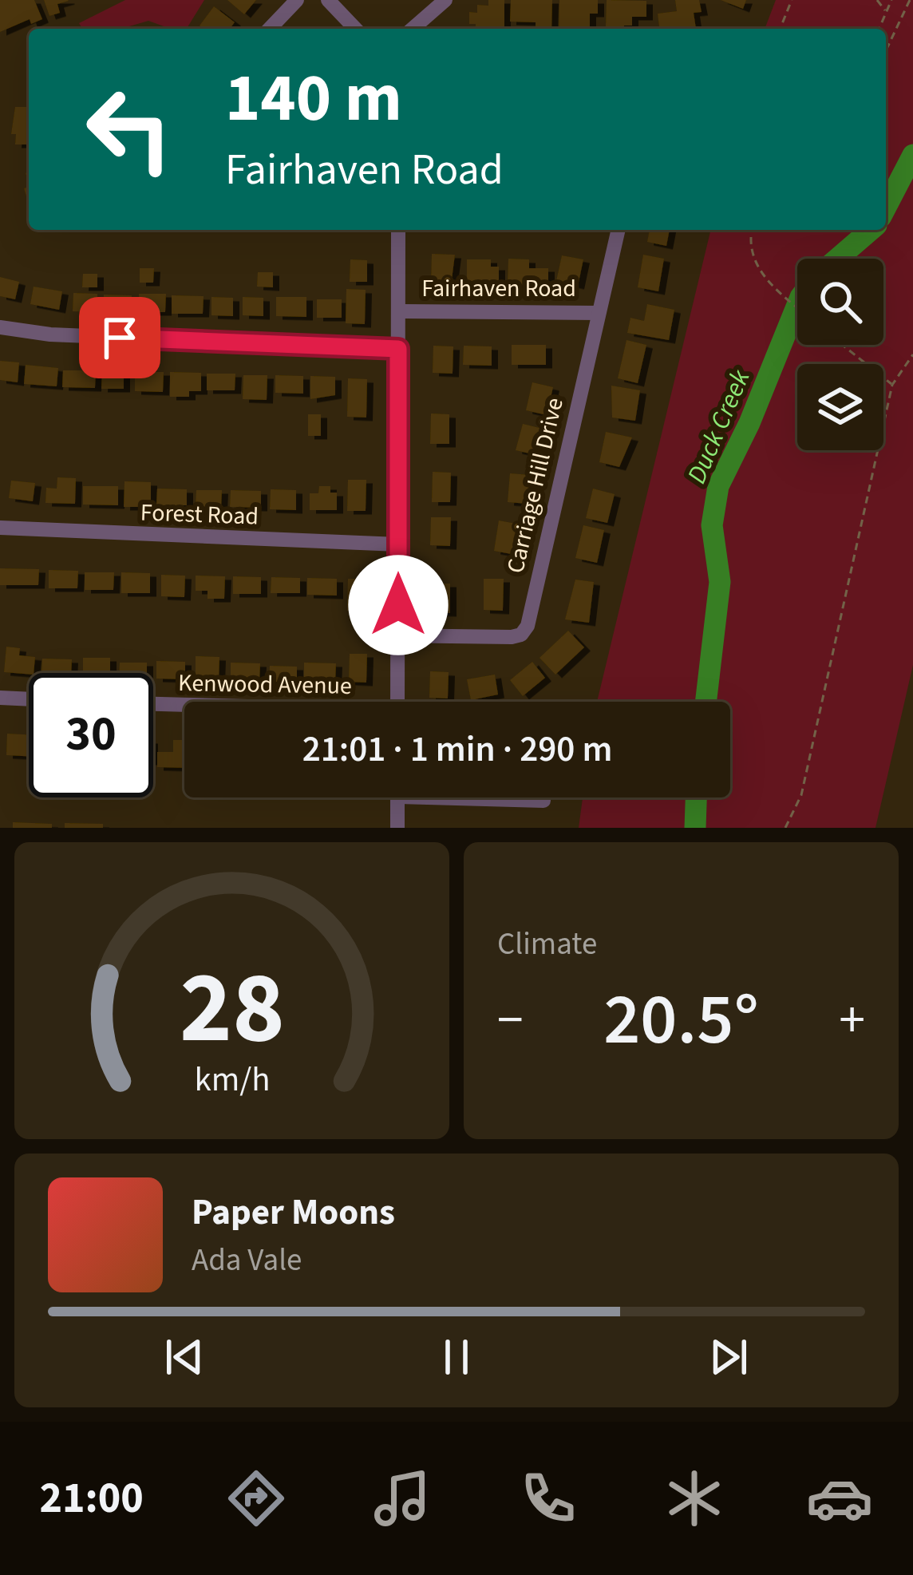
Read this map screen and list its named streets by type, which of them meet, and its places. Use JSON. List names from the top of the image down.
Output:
{
  "streets": {
    "street": [
      "Fairhaven Road",
      "Carriage Hill Drive",
      "Forest Road",
      "Kenwood Avenue"
    ]
  },
  "crossings": [
    ["Fairhaven Road", "Carriage Hill Drive"]
  ],
  "water": ["Duck Creek"],
  "page": {
    "turn": ["140 m", "Fairhaven Road"],
    "limit": "30",
    "trip": "21:01 · 1 min · 290 m",
    "tile": "Climate",
    "heat": ["−", "20.5°", "+"],
    "song": ["Paper Moons", "Ada Vale"],
    "tabs": "21:00",
    "gauge": ["28", "km/h"]
  }
}
